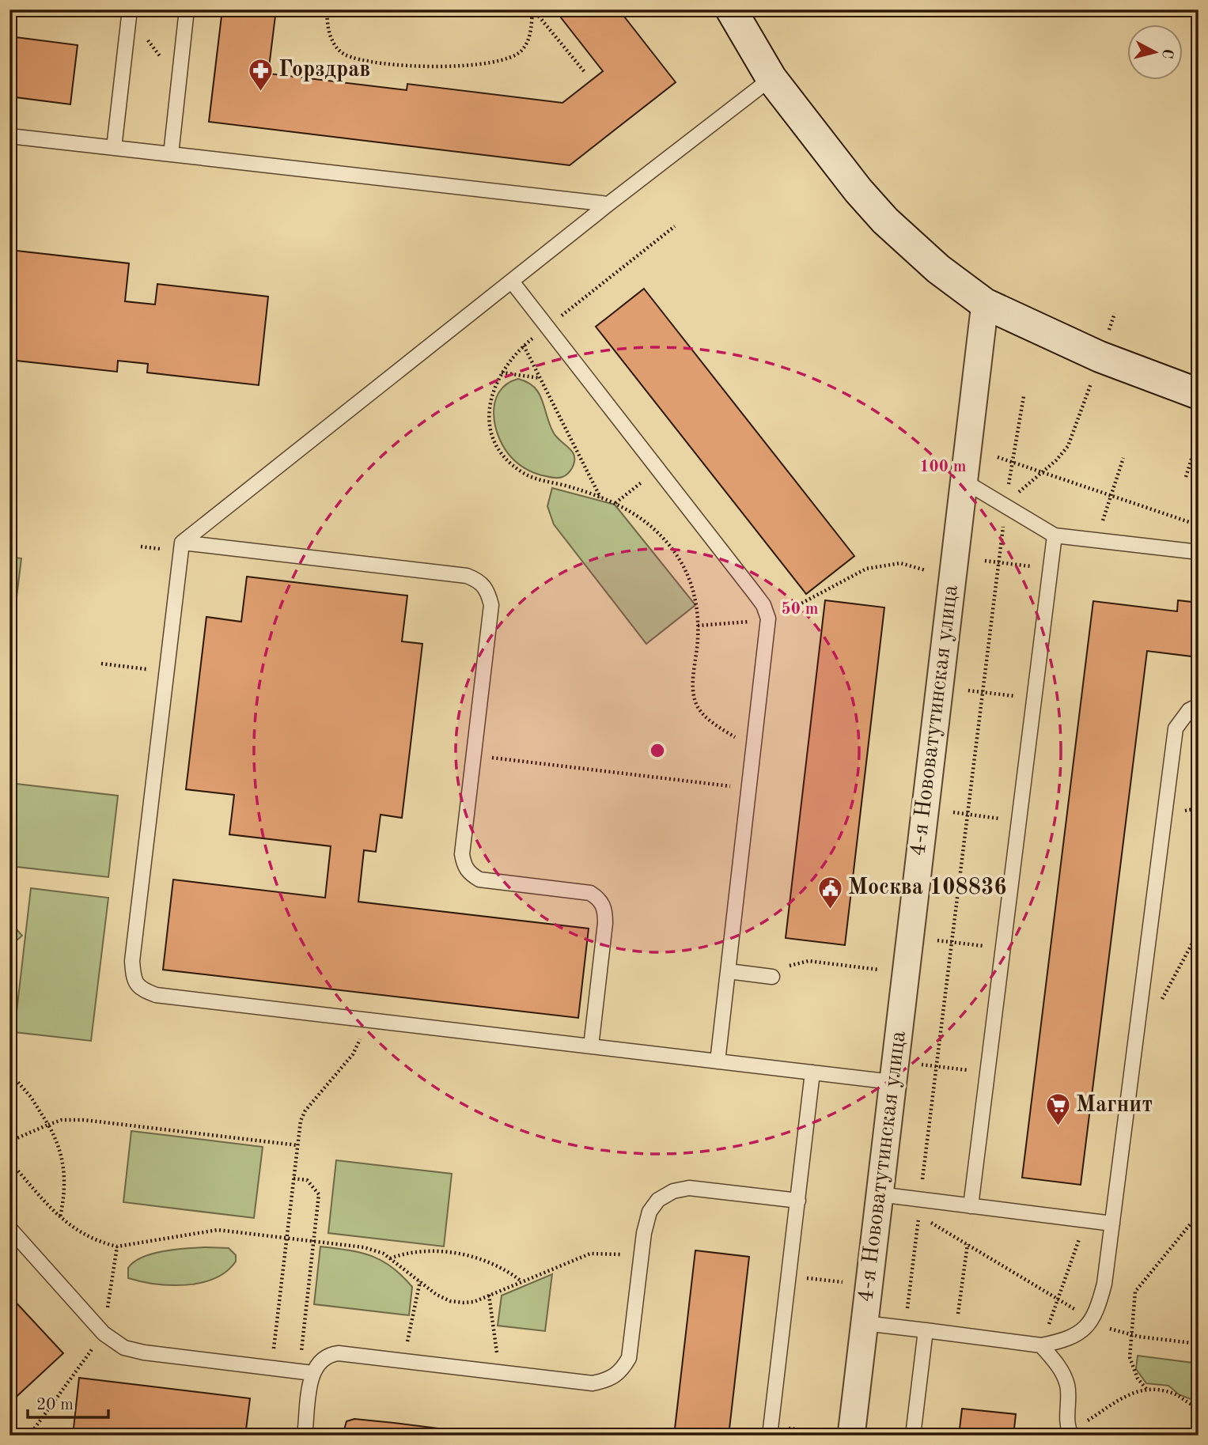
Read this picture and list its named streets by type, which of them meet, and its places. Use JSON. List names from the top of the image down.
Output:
{
  "streets": {
    "street": ["4-я Нововатутинская улица"]
  },
  "places": {
    "pharmacy": ["Горздрав"],
    "public building": ["Москва 108836"],
    "supermarket": ["Магнит"]
  },
  "scale_bar": "20 m",
  "north": "right",
  "rings": ["100 m", "50 m"]
}
